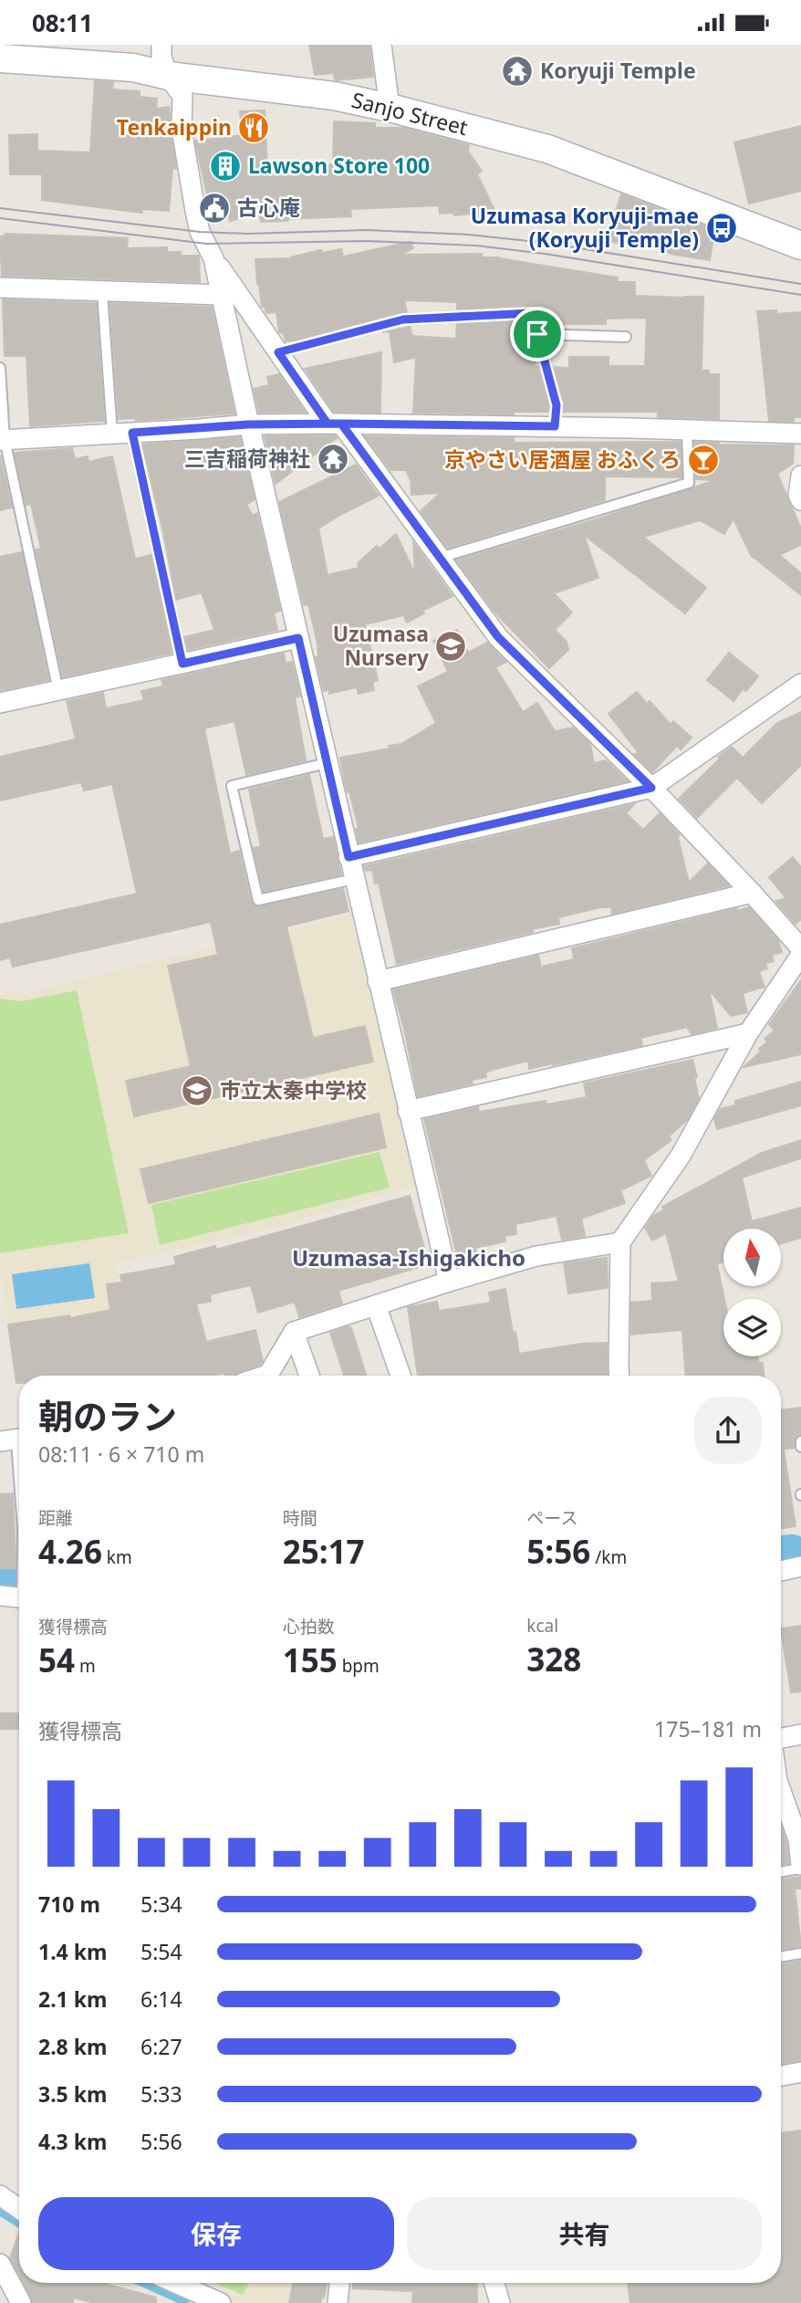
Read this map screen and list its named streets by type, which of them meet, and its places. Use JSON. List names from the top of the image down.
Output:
{
  "streets": {
    "main road": ["Sanjo Street"]
  },
  "districts": ["Uzumasa-Ishigakicho"],
  "places": {
    "temple": ["Koryuji Temple", "三吉稲荷神社"],
    "restaurant": ["Tenkaippin"],
    "building": ["Lawson Store 100"],
    "public building": ["古心庵"],
    "bus stop": ["Uzumasa Koryuji-mae (Koryuji Temple)"],
    "bar": ["京やさい居酒屋 おふくろ"],
    "school or university": ["Uzumasa Nursery", "市立太秦中学校"]
  },
  "north": "top",
  "page": {
    "status": "08:11",
    "heading": ["朝のラン", "08:11 · 6 × 710 m"],
    "stats": [
      ["距離", "4.26 km"],
      ["時間", "25:17"],
      ["ペース", "5:56 /km"],
      ["獲得標高", "54 m"],
      ["心拍数", "155 bpm"],
      ["kcal", "328"]
    ],
    "chart": ["獲得標高", "175–181 m"],
    "list": [
      {
        "name": "710 m",
        "note": "5:34"
      },
      {
        "name": "1.4 km",
        "note": "5:54"
      },
      {
        "name": "2.1 km",
        "note": "6:14"
      },
      {
        "name": "2.8 km",
        "note": "6:27"
      },
      {
        "name": "3.5 km",
        "note": "5:33"
      },
      {
        "name": "4.3 km",
        "note": "5:56"
      }
    ],
    "buttons": ["保存", "共有"]
  }
}
